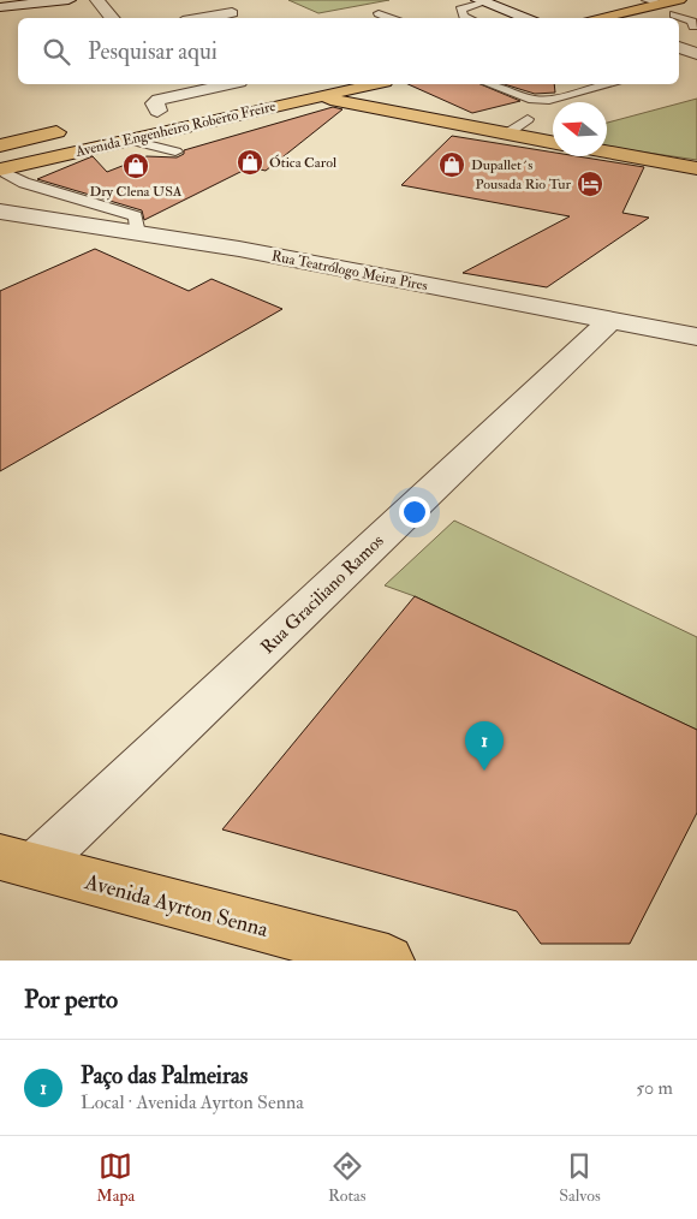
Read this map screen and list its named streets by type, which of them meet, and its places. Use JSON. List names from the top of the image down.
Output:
{
  "streets": {
    "main road": ["Avenida Engenheiro Roberto Freire", "Avenida Ayrton Senna"],
    "street": ["Rua Teatrólogo Meira Pires", "Rua Graciliano Ramos"]
  },
  "crossings": [
    ["Rua Teatrólogo Meira Pires", "Rua Graciliano Ramos"],
    ["Rua Graciliano Ramos", "Avenida Ayrton Senna"]
  ],
  "places": {
    "shop": ["Ótica Carol", "Dupallet´s", "Dry Clena USA"],
    "hotel": ["Pousada Rio Tur"]
  },
  "north": "left",
  "page": {
    "search": "Pesquisar aqui",
    "pins": "1",
    "heading": "Por perto",
    "list": [
      {
        "mark": "1",
        "name": "Paço das Palmeiras",
        "note": "Local · Avenida Ayrton Senna",
        "value": "50 m"
      }
    ],
    "nav": ["Mapa", "Rotas", "Salvos"]
  }
}
